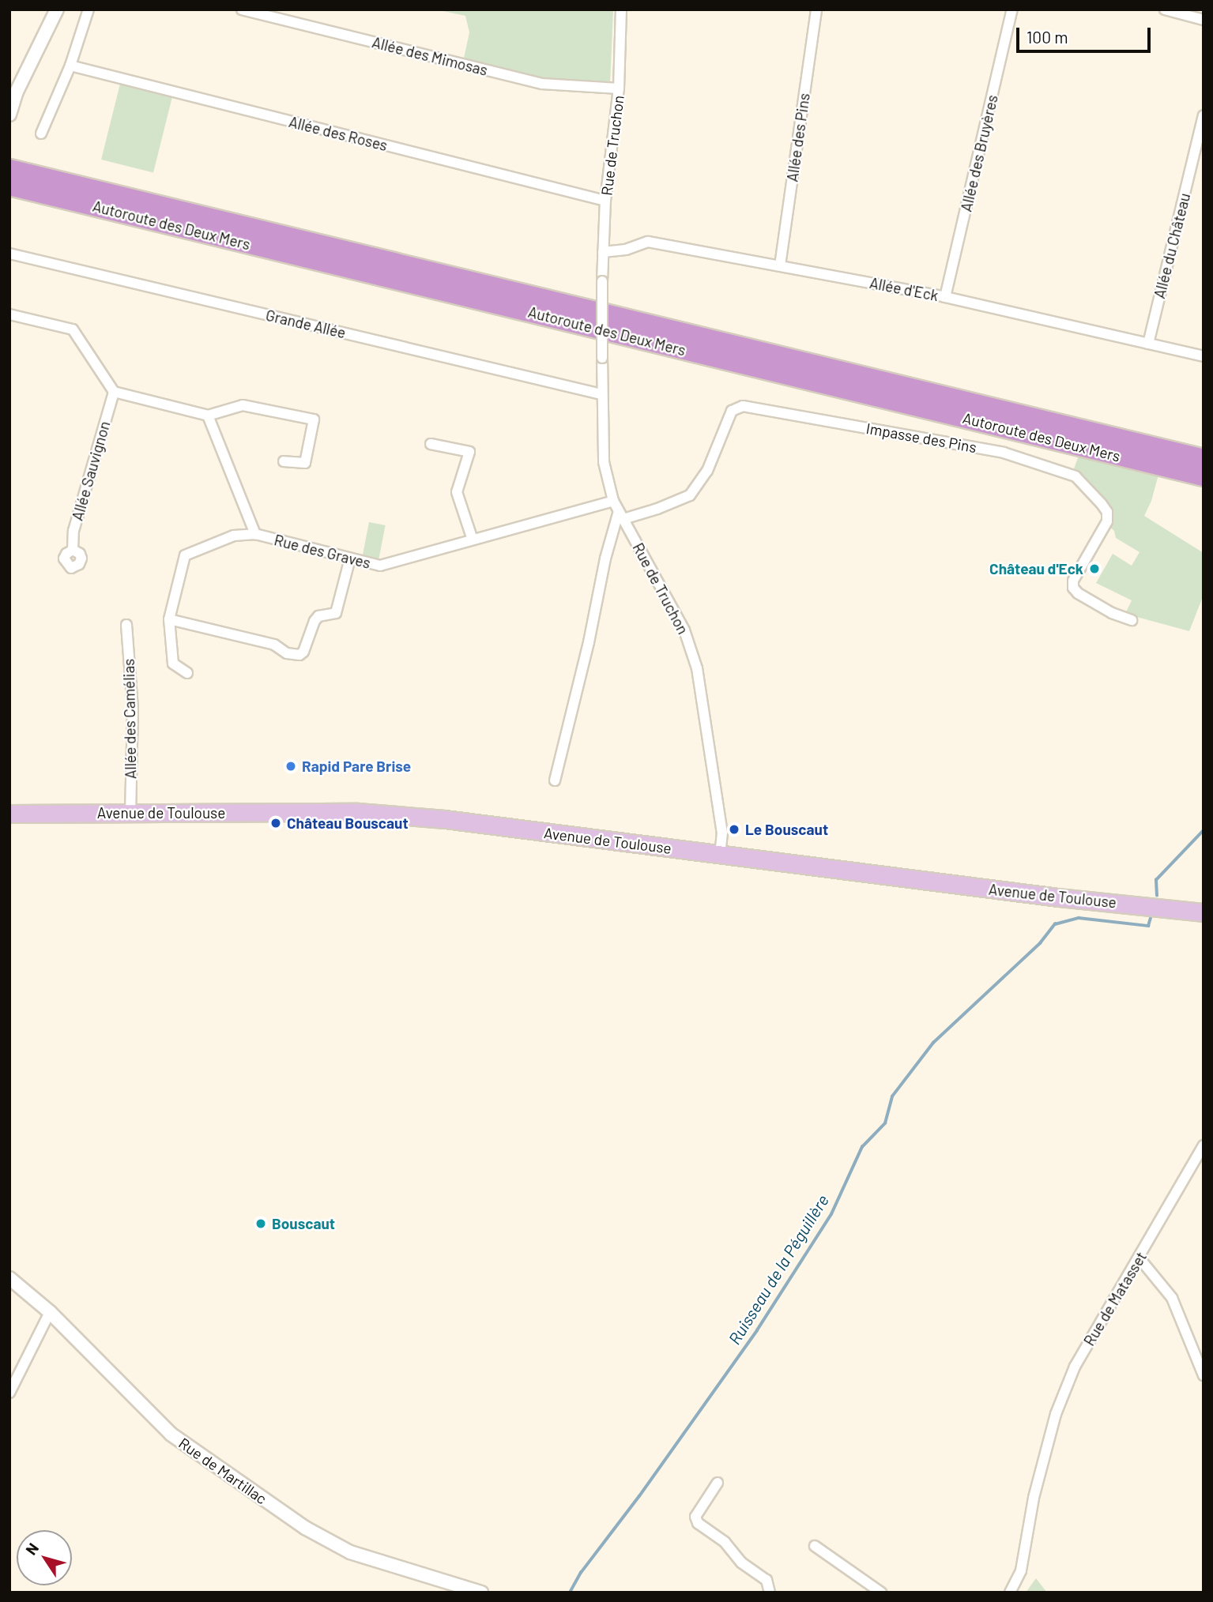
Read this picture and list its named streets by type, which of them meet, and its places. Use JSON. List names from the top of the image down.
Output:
{
  "streets": {
    "highway": ["Autoroute des Deux Mers"],
    "main road": ["Avenue de Toulouse"],
    "street": [
      "Allée des Mimosas",
      "Allée des Roses",
      "Allée des Pins",
      "Rue de Truchon",
      "Allée des Bruyères",
      "Allée du Château",
      "Allée d'Eck",
      "Grande Allée",
      "Impasse des Pins",
      "Allée Sauvignon",
      "Rue des Graves",
      "Allée des Camélias",
      "Rue de Matasset",
      "Rue de Martillac"
    ]
  },
  "crossings": [
    ["Allée des Mimosas", "Rue de Truchon"],
    ["Allée des Roses", "Rue de Truchon"],
    ["Allée des Pins", "Allée d'Eck"],
    ["Rue de Truchon", "Allée d'Eck"],
    ["Rue de Truchon", "Grande Allée"],
    ["Rue de Truchon", "Impasse des Pins"],
    ["Rue de Truchon", "Rue des Graves"],
    ["Rue de Truchon", "Avenue de Toulouse"],
    ["Allée des Bruyères", "Allée d'Eck"],
    ["Allée du Château", "Allée d'Eck"],
    ["Allée des Camélias", "Avenue de Toulouse"]
  ],
  "water": ["Ruisseau de la Péguillère"],
  "places": [
    "Château d'Eck",
    "Rapid Pare Brise",
    "Château Bouscaut",
    "Le Bouscaut",
    "Bouscaut"
  ],
  "scale_bar": "100 m",
  "north": "top left"
}
